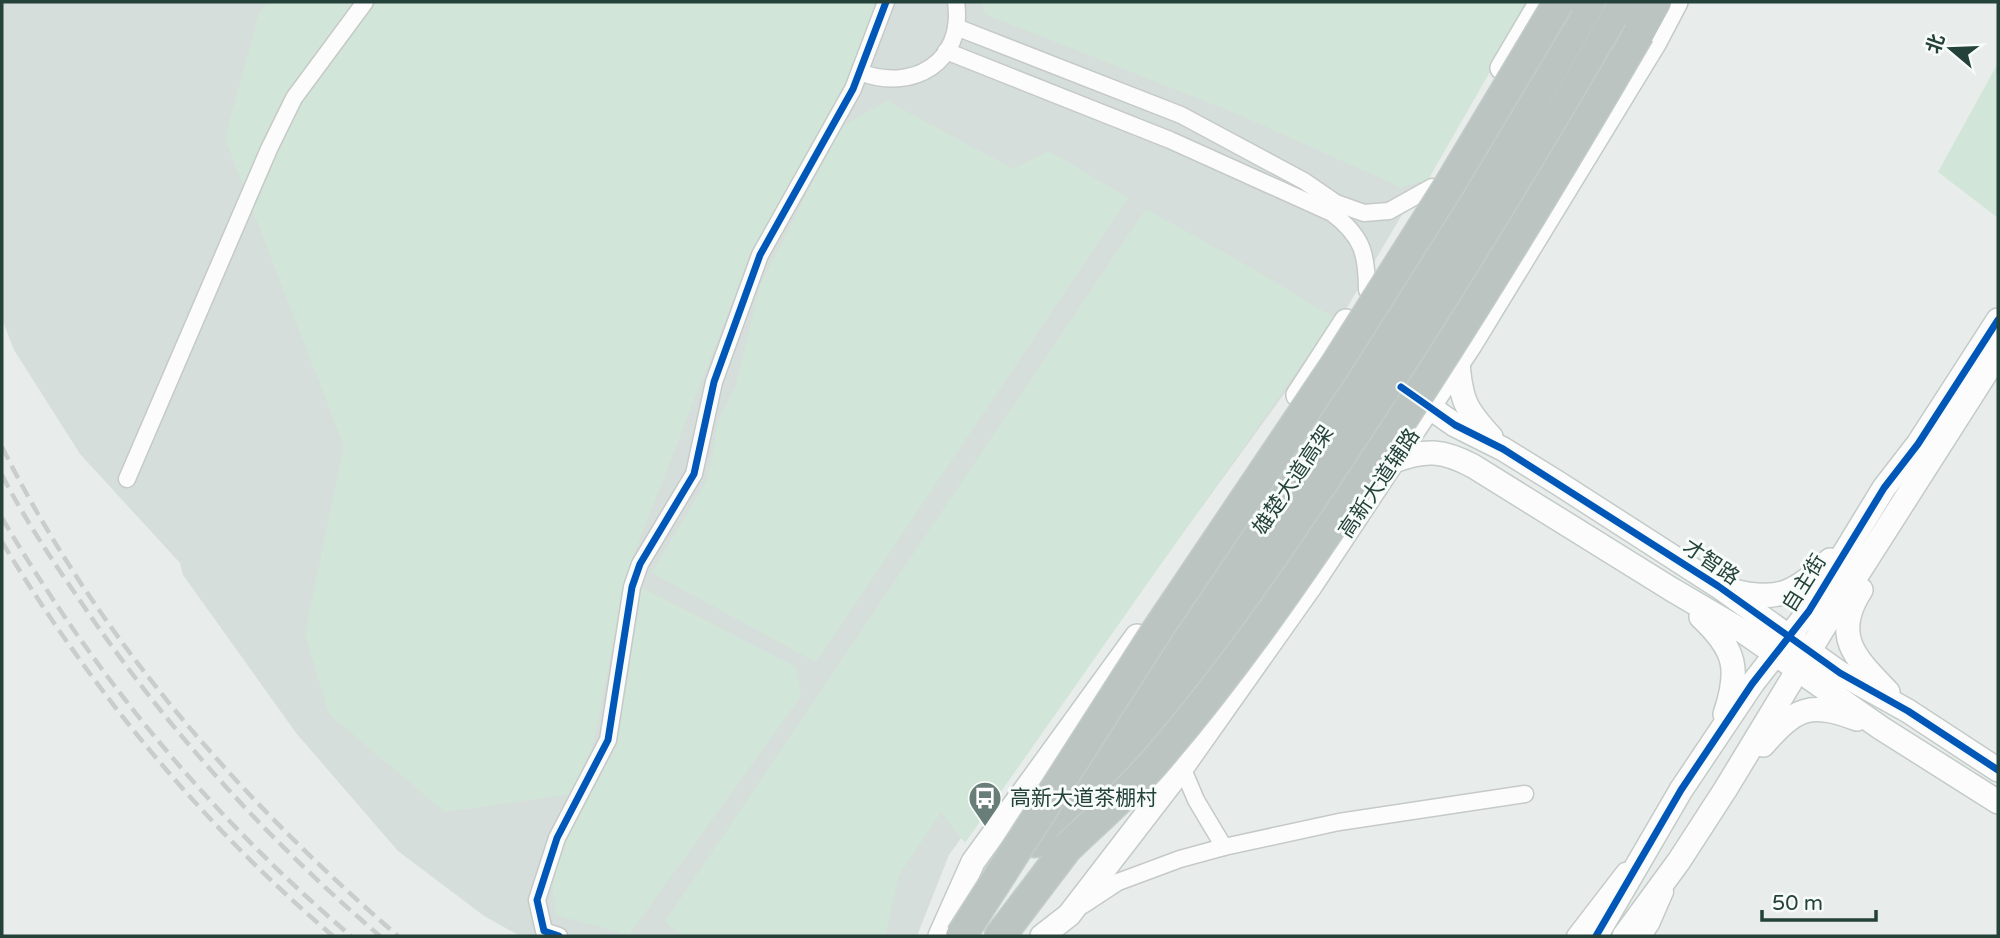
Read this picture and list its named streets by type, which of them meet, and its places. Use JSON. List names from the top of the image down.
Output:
{
  "streets": {
    "highway": ["雄楚大道高架"],
    "street": ["高新大道辅路", "才智路", "自主街"]
  },
  "crossings": [
    ["高新大道辅路", "才智路"],
    ["才智路", "自主街"]
  ],
  "places": {
    "bus stop": ["高新大道茶棚村"]
  },
  "scale_bar": "50 m",
  "north": "left"
}
